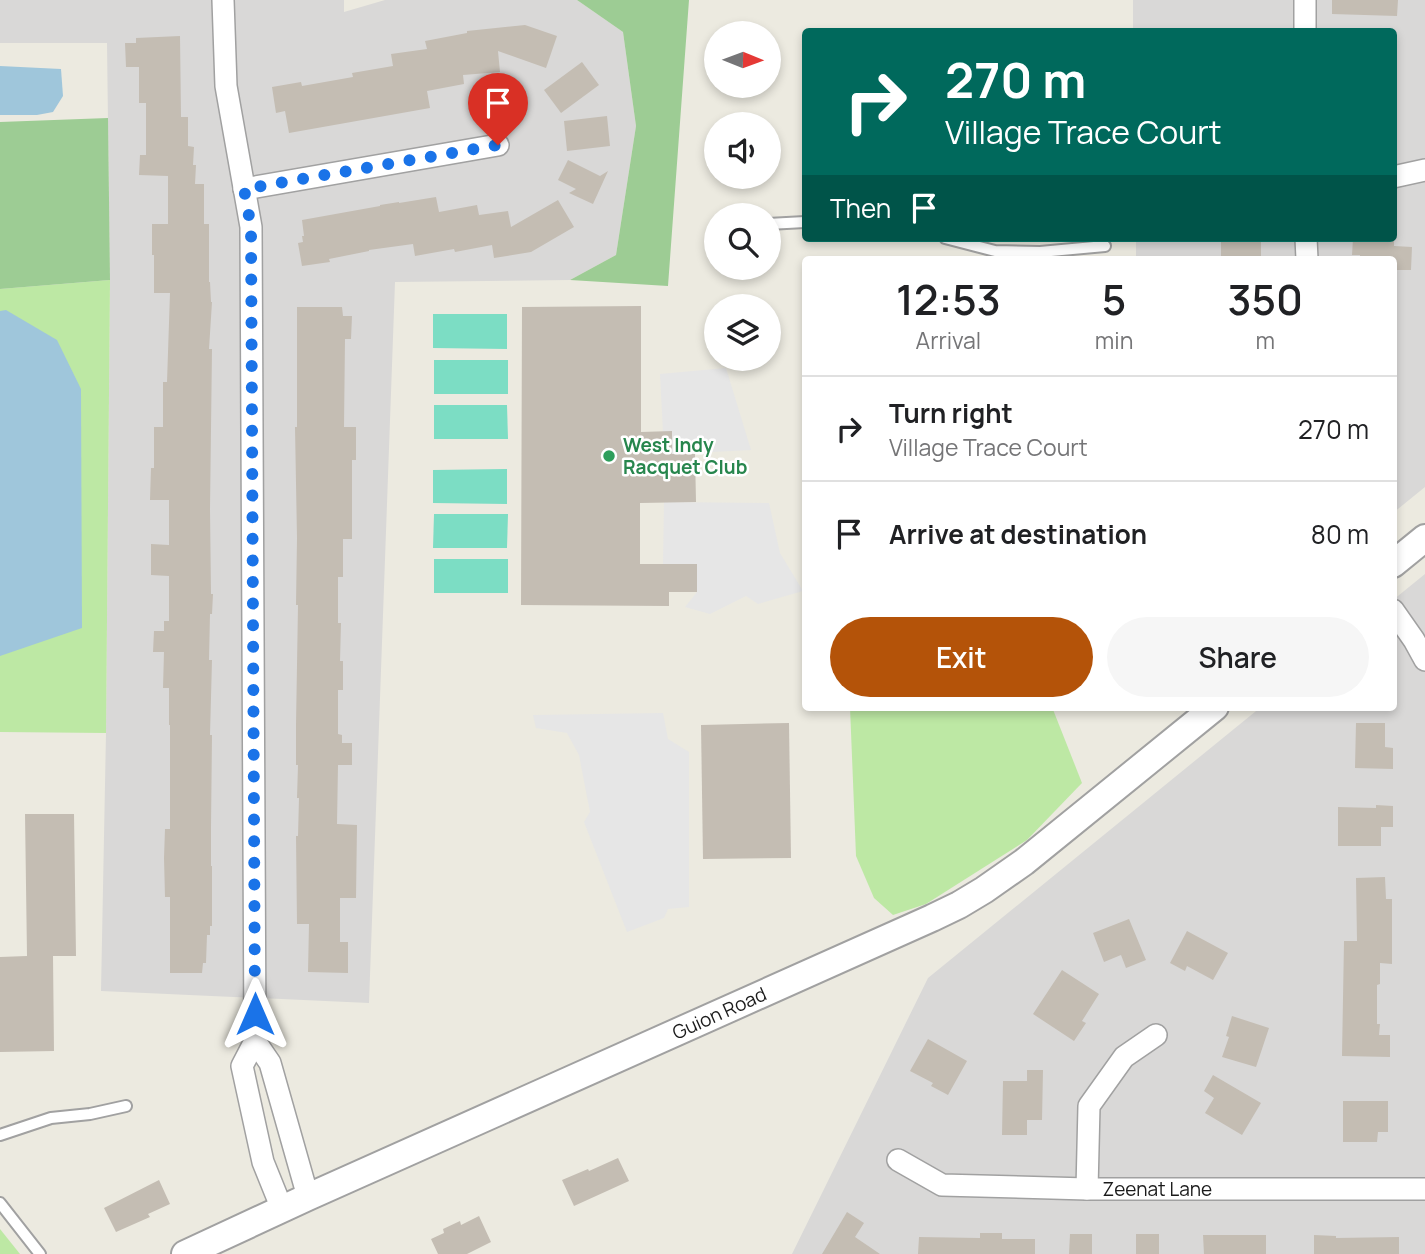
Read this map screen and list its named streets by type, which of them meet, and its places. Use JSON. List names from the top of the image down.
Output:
{
  "streets": {
    "street": ["Guion Road", "Zeenat Lane"]
  },
  "places": ["West Indy Racquet Club"],
  "north": "right",
  "page": {
    "turn": ["270 m", "Village Trace Court"],
    "then": "Then",
    "eta": [
      "12:53",
      "Arrival",
      "5",
      "min",
      "350",
      "m"
    ],
    "list": [
      {
        "name": "Turn right",
        "note": "Village Trace Court",
        "value": "270 m"
      },
      {
        "name": "Arrive at destination",
        "value": "80 m"
      }
    ],
    "buttons": ["Exit", "Share"]
  }
}
